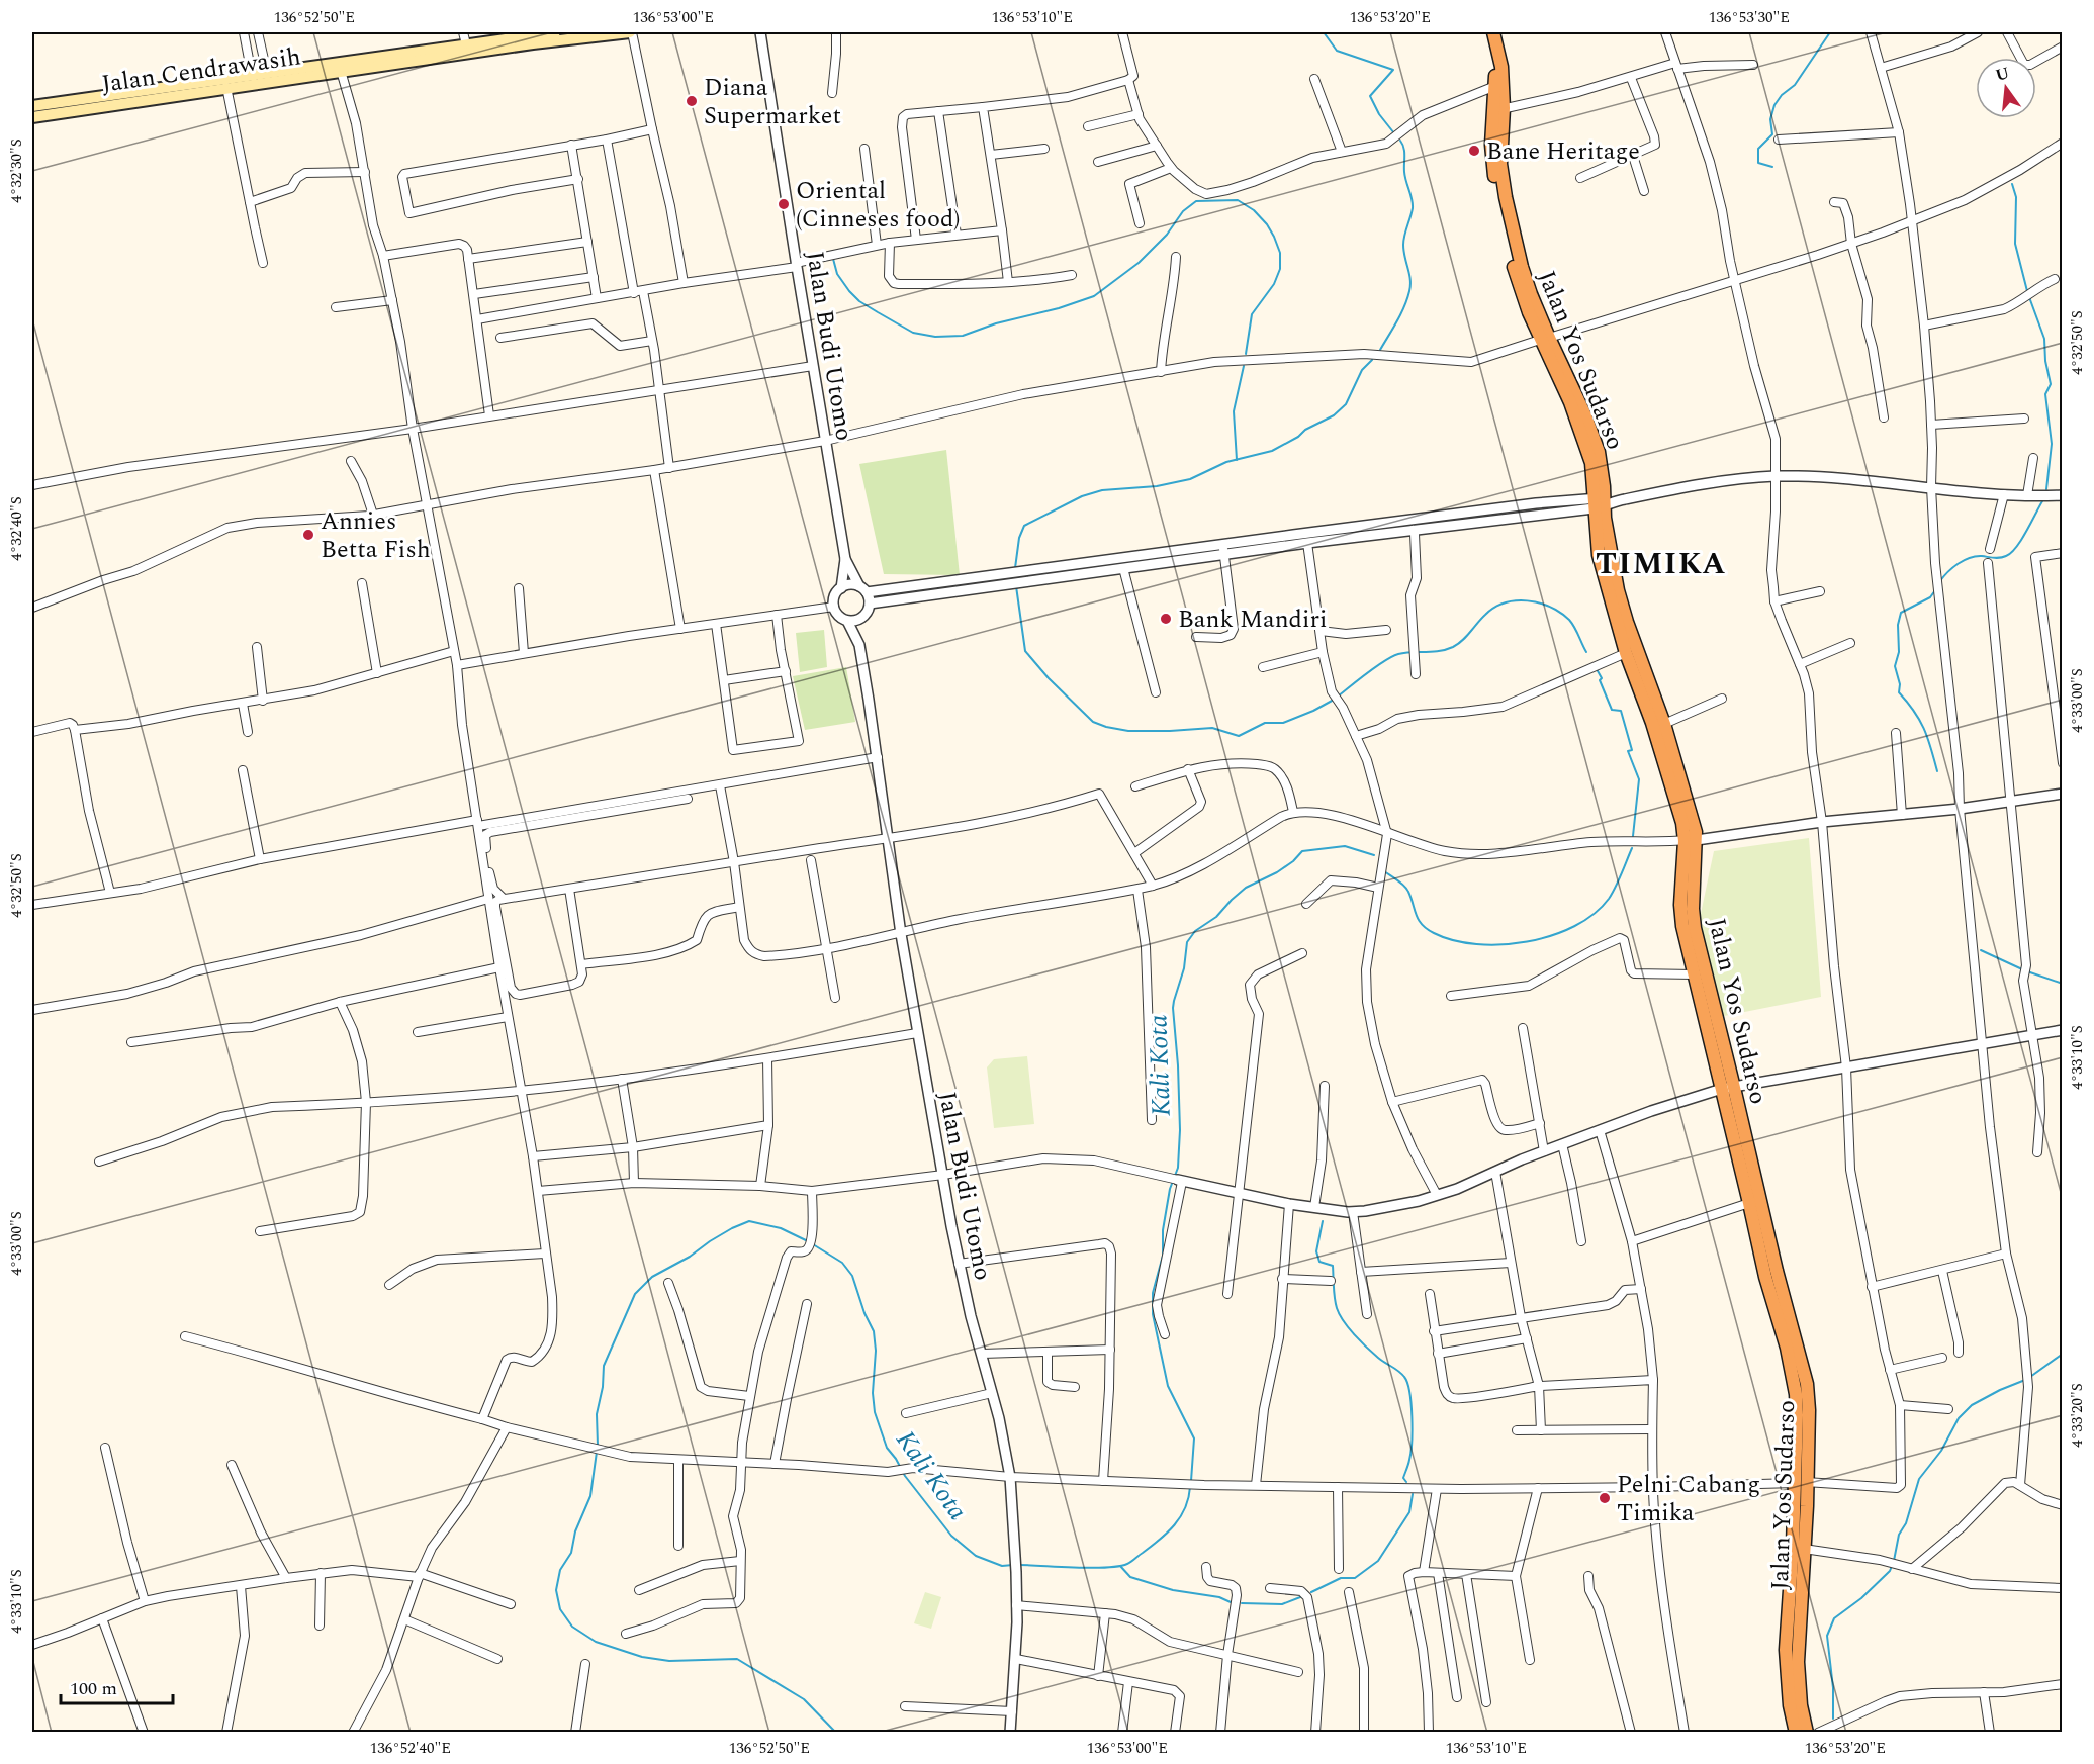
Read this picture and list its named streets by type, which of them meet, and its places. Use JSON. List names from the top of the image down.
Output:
{
  "streets": {
    "highway": ["Jalan Yos Sudarso"],
    "main road": ["Jalan Cendrawasih"],
    "street": ["Jalan Budi Utomo"]
  },
  "districts": ["TIMIKA"],
  "water": ["Kali Kota"],
  "places": [
    "Diana Supermarket",
    "Bane Heritage",
    "Oriental (Cinneses food)",
    "Annies Betta Fish",
    "Bank Mandiri",
    "Pelni Cabang Timika"
  ],
  "scale_bar": "100 m",
  "north": "top",
  "coordinates": [
    "136°52'50\"E",
    "136°53'00\"E",
    "136°53'10\"E",
    "136°53'20\"E",
    "136°53'30\"E",
    "4°32'30\"S",
    "4°32'50\"S",
    "4°32'40\"S",
    "4°33'00\"S",
    "4°33'10\"S",
    "4°33'20\"S",
    "136°52'40\"E"
  ]
}
